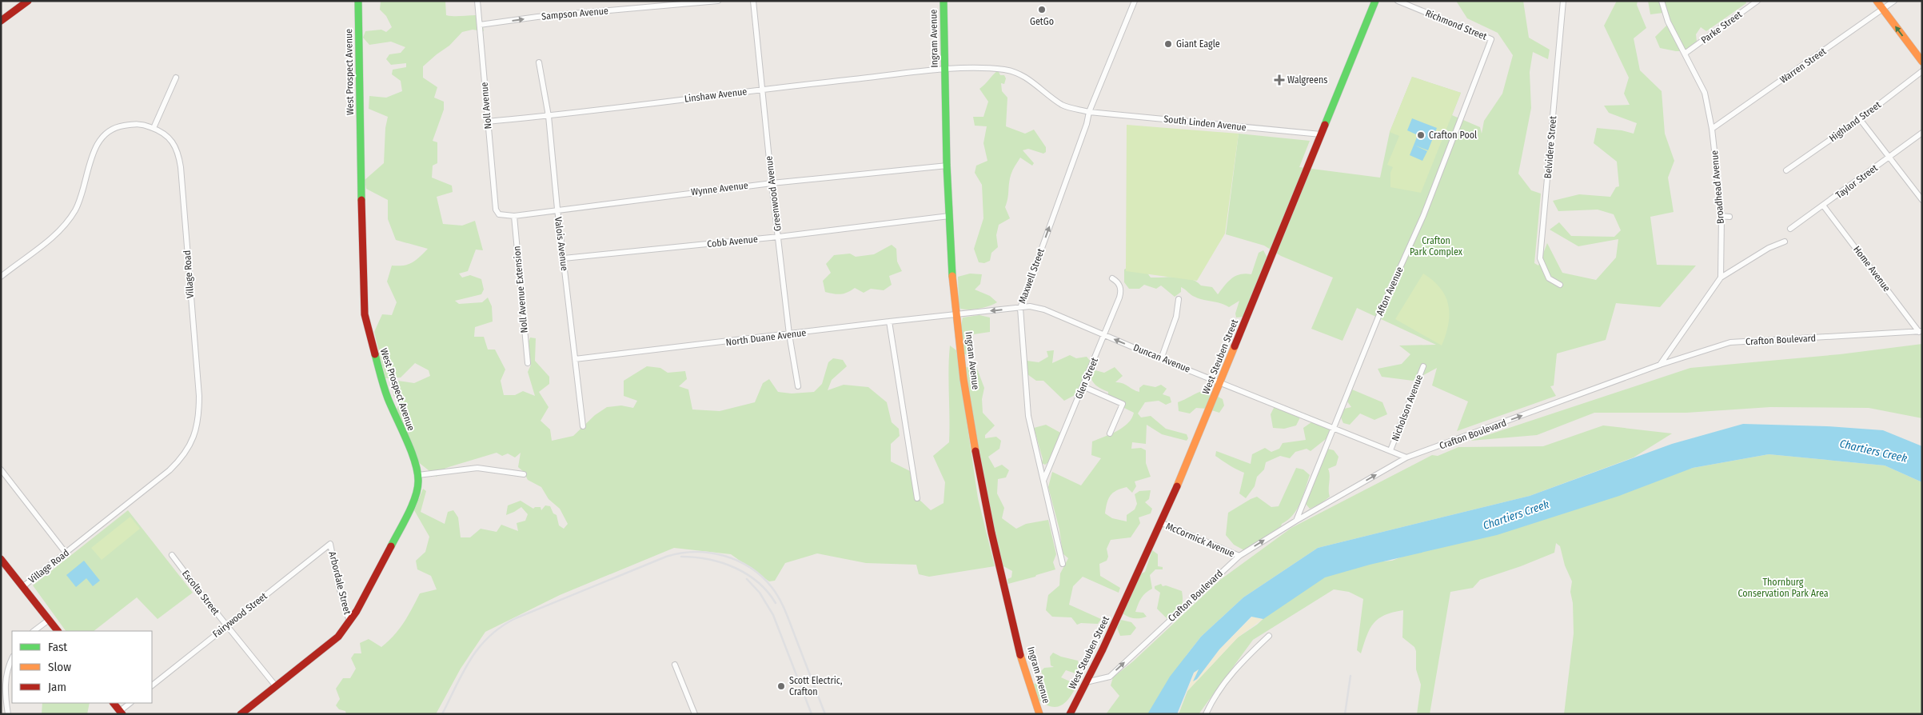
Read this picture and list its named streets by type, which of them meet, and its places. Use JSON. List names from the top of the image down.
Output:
{
  "streets": {
    "street": [
      "Sampson Avenue",
      "Richmond Street",
      "Parke Street",
      "Ingram Avenue",
      "Warren Street",
      "West Prospect Avenue",
      "Linshaw Avenue",
      "Noll Avenue",
      "Highland Street",
      "South Linden Avenue",
      "Belvidere Street",
      "Taylor Street",
      "Broadhead Avenue",
      "Wynne Avenue",
      "Greenwood Avenue",
      "Cobb Avenue",
      "Valois Avenue",
      "Home Avenue",
      "Village Road",
      "Maxwell Street",
      "Noll Avenue Extension",
      "Afton Avenue",
      "North Duane Avenue",
      "Crafton Boulevard",
      "West Steuben Street",
      "Duncan Avenue",
      "Glen Street",
      "Nicholson Avenue",
      "McCormick Avenue",
      "Arbordale Street",
      "Escolta Street",
      "Fairywood Street"
    ]
  },
  "crossings": [
    ["Sampson Avenue", "Noll Avenue"],
    ["Richmond Street", "Afton Avenue"],
    ["Parke Street", "Broadhead Avenue"],
    ["Ingram Avenue", "Linshaw Avenue"],
    ["Ingram Avenue", "South Linden Avenue"],
    ["Ingram Avenue", "Wynne Avenue"],
    ["Ingram Avenue", "Cobb Avenue"],
    ["Ingram Avenue", "North Duane Avenue"],
    ["Ingram Avenue", "Duncan Avenue"],
    ["Warren Street", "Broadhead Avenue"],
    ["West Prospect Avenue", "Arbordale Street"],
    ["West Prospect Avenue", "Escolta Street"],
    ["Linshaw Avenue", "Noll Avenue"],
    ["Linshaw Avenue", "South Linden Avenue"],
    ["Linshaw Avenue", "Greenwood Avenue"],
    ["Linshaw Avenue", "Valois Avenue"],
    ["Noll Avenue", "Wynne Avenue"],
    ["South Linden Avenue", "Maxwell Street"],
    ["South Linden Avenue", "West Steuben Street"],
    ["Taylor Street", "Home Avenue"],
    ["Wynne Avenue", "Greenwood Avenue"],
    ["Wynne Avenue", "Valois Avenue"],
    ["Wynne Avenue", "Noll Avenue Extension"],
    ["Greenwood Avenue", "Cobb Avenue"],
    ["Greenwood Avenue", "North Duane Avenue"],
    ["Cobb Avenue", "Valois Avenue"],
    ["Valois Avenue", "North Duane Avenue"],
    ["Home Avenue", "Crafton Boulevard"],
    ["Maxwell Street", "Duncan Avenue"],
    ["Maxwell Street", "Glen Street"],
    ["Afton Avenue", "Crafton Boulevard"],
    ["Afton Avenue", "Duncan Avenue"],
    ["North Duane Avenue", "Duncan Avenue"],
    ["Crafton Boulevard", "West Steuben Street"],
    ["Crafton Boulevard", "Duncan Avenue"],
    ["Crafton Boulevard", "McCormick Avenue"],
    ["West Steuben Street", "Duncan Avenue"],
    ["West Steuben Street", "McCormick Avenue"],
    ["Duncan Avenue", "Glen Street"],
    ["Duncan Avenue", "Nicholson Avenue"],
    ["Arbordale Street", "Fairywood Street"],
    ["Escolta Street", "Fairywood Street"]
  ],
  "one_way": ["Sampson Avenue", "Maxwell Street", "Crafton Boulevard"],
  "water": ["Chartiers Creek"],
  "parks": ["Crafton Park Complex", "Thornburg Conservation Park Area"],
  "places": {
    "other": [
      "GetGo",
      "Giant Eagle",
      "Crafton Pool",
      "Scott Electric, Crafton"
    ],
    "health": ["Walgreens"]
  },
  "legend": ["Fast", "Slow", "Jam"]
}
